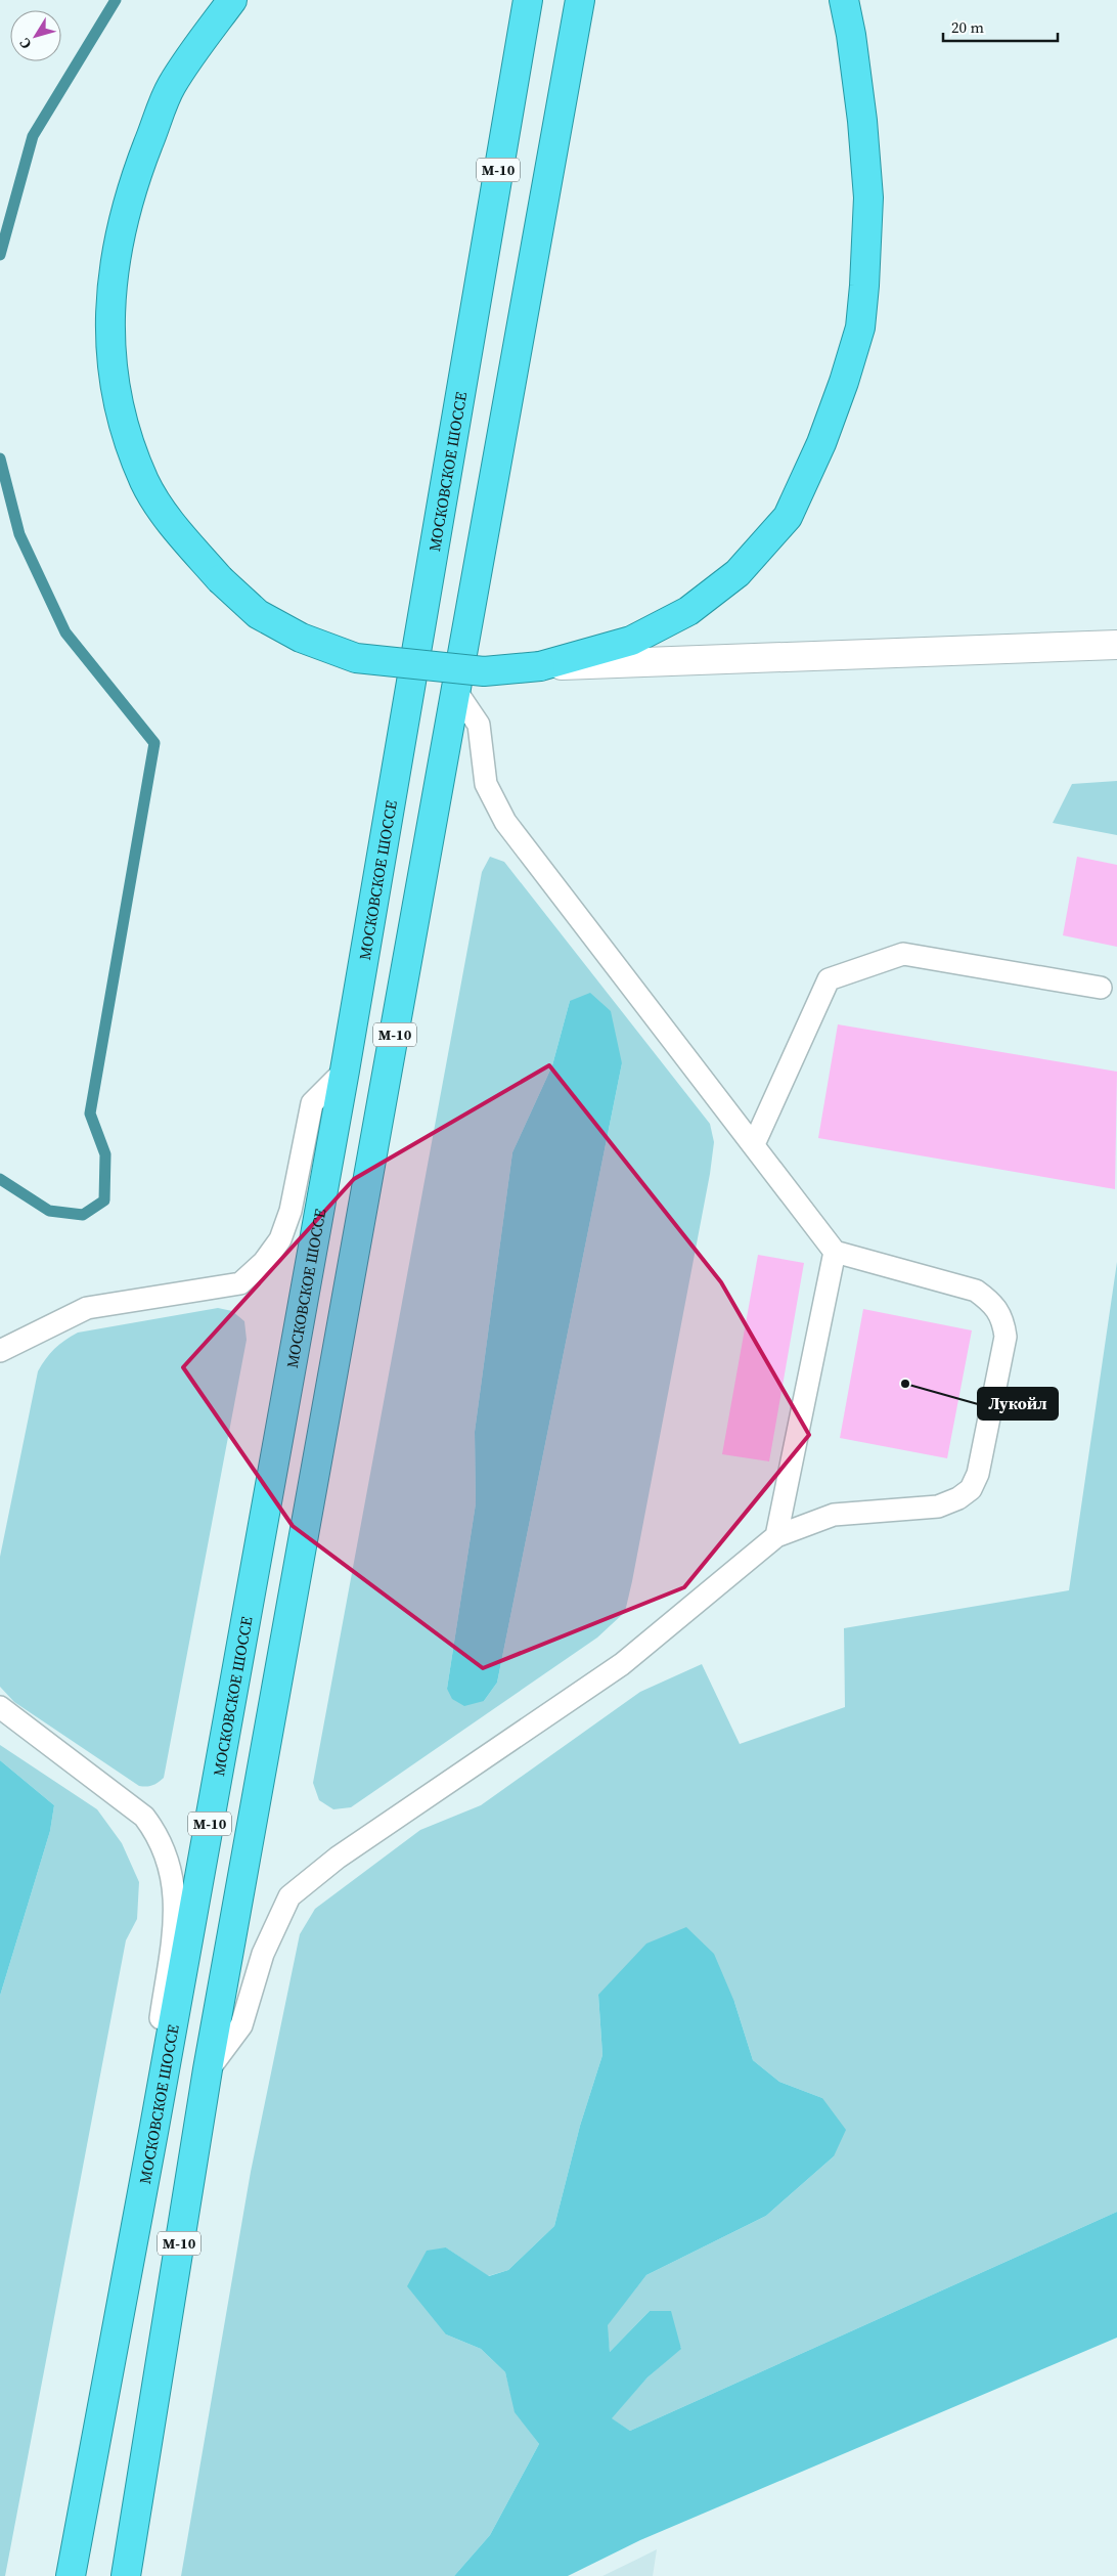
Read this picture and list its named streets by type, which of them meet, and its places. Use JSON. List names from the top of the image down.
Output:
{
  "streets": {
    "highway": ["М-10", "МОСКОВСКОЕ ШОССЕ"]
  },
  "places": ["Лукойл"],
  "scale_bar": "20 m",
  "north": "bottom left"
}
